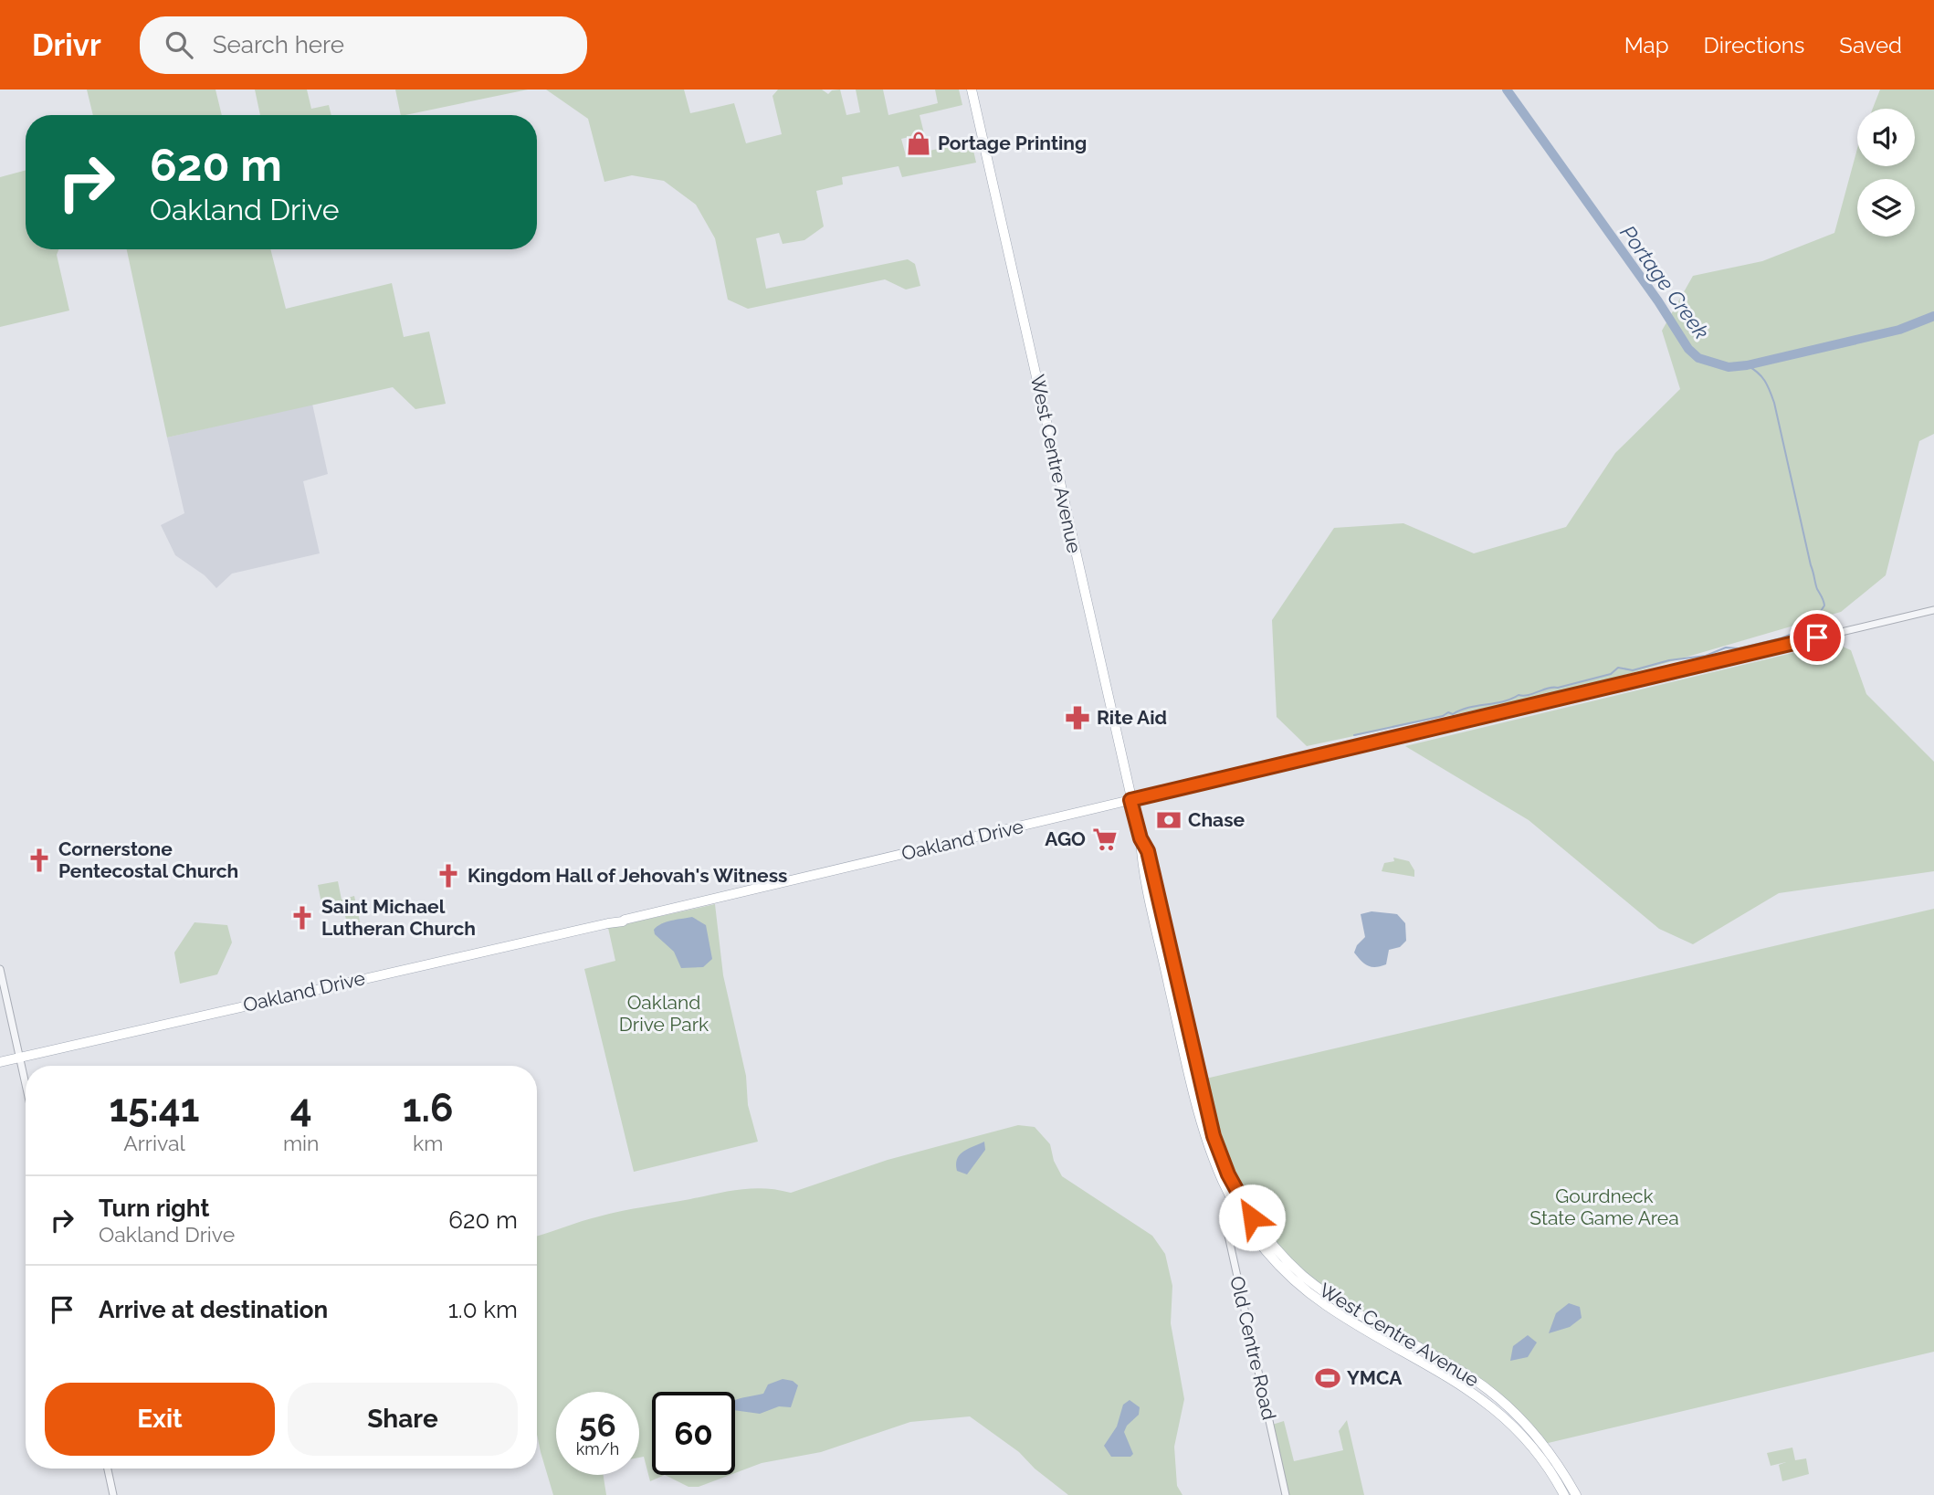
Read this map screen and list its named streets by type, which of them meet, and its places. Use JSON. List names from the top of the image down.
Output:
{
  "streets": {
    "main road": ["West Centre Avenue", "Oakland Drive"],
    "street": ["Old Centre Road"]
  },
  "crossings": [
    ["West Centre Avenue", "Oakland Drive"],
    ["West Centre Avenue", "Old Centre Road"]
  ],
  "water": ["Portage Creek"],
  "parks": ["Oakland Drive Park", "Gourdneck State Game Area"],
  "places": {
    "shop": ["Portage Printing"],
    "pharmacy": ["Rite Aid"],
    "bank": ["Chase"],
    "supermarket": ["AGO"],
    "church": ["Cornerstone Pentecostal Church", "Kingdom Hall of Jehovah's Witness", "Saint Michael Lutheran Church"],
    "sports": ["YMCA"]
  },
  "page": {
    "header": "Drivr",
    "search": "Search here",
    "nav": ["Map", "Directions", "Saved"],
    "turn": ["620 m", "Oakland Drive"],
    "eta": [
      "15:41",
      "Arrival",
      "4",
      "min",
      "1.6",
      "km"
    ],
    "list": [
      {
        "name": "Turn right",
        "note": "Oakland Drive",
        "value": "620 m"
      },
      {
        "name": "Arrive at destination",
        "value": "1.0 km"
      }
    ],
    "buttons": ["Exit", "Share"],
    "speed": "56 km/h",
    "limit": "60"
  }
}
